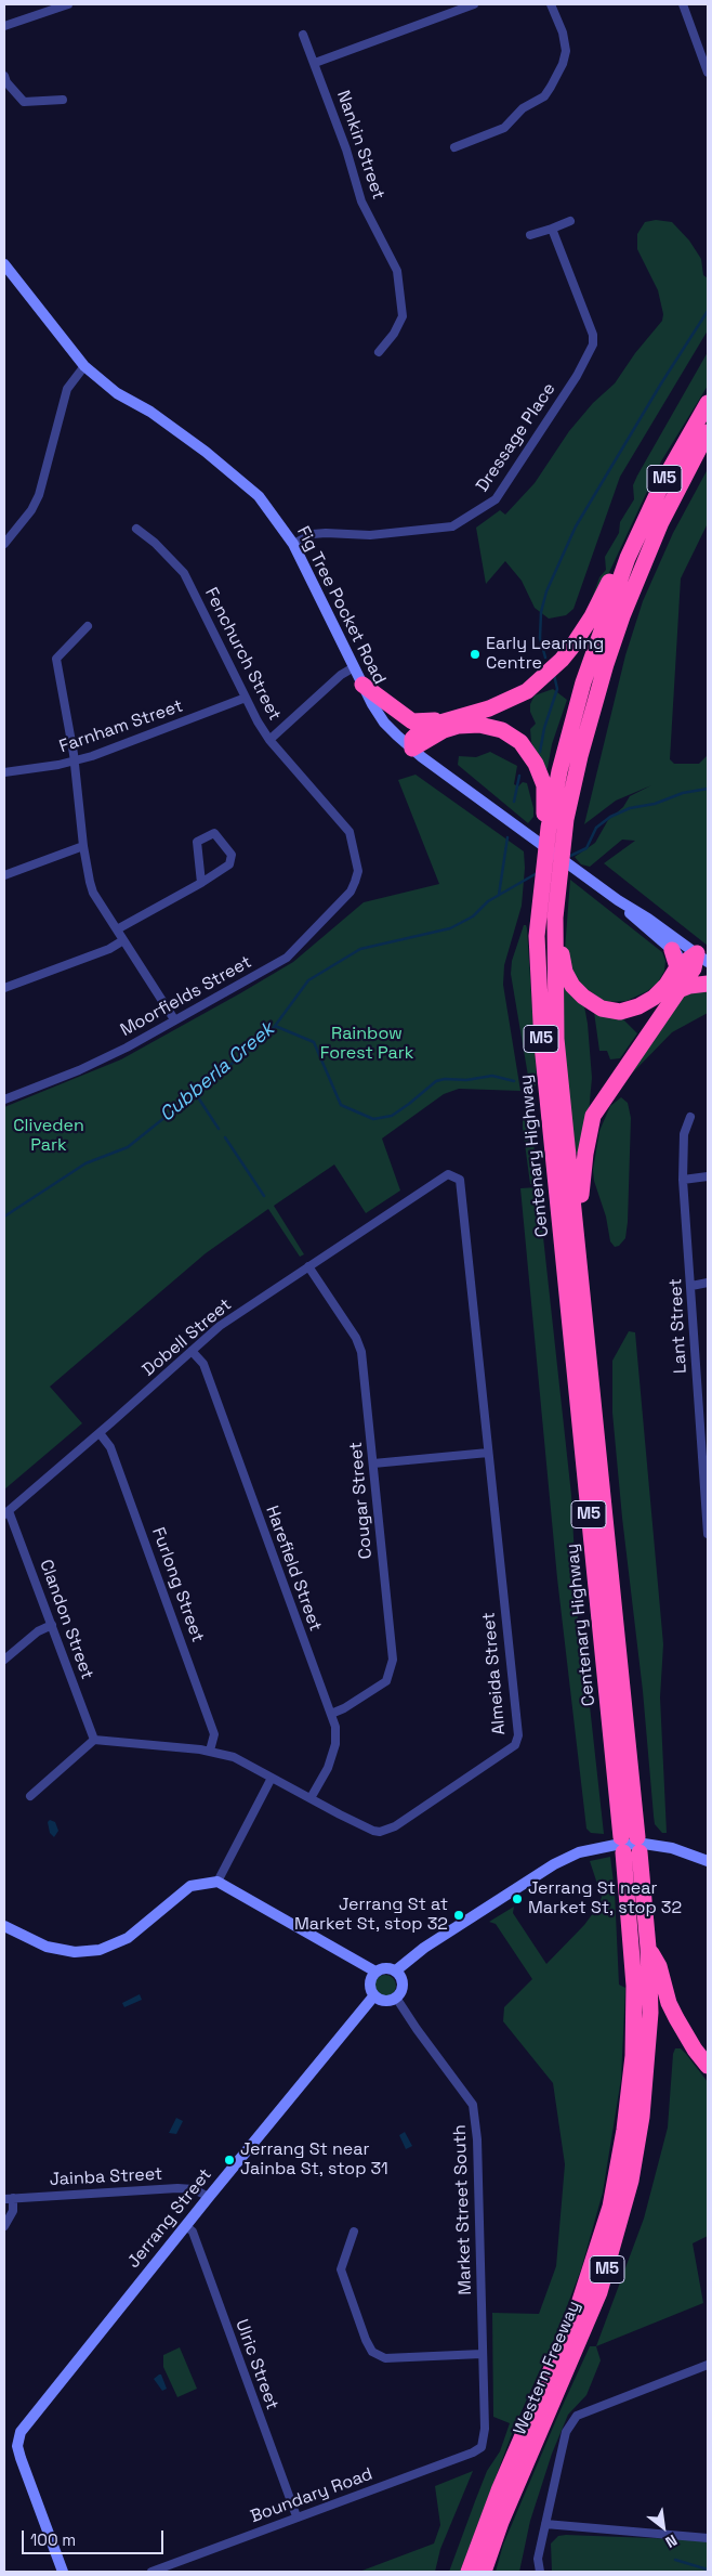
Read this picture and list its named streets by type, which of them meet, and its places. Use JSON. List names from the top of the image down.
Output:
{
  "streets": {
    "highway": ["M5", "Centenary Highway", "Western Freeway"],
    "street": [
      "Nankin Street",
      "Dressage Place",
      "Fig Tree Pocket Road",
      "Fenchurch Street",
      "Farnham Street",
      "Moorfields Street",
      "Lant Street",
      "Dobell Street",
      "Cougar Street",
      "Harefield Street",
      "Furlong Street",
      "Clandon Street",
      "Almeida Street",
      "Jainba Street",
      "Market Street South",
      "Jerrang Street",
      "Ulric Street",
      "Boundary Road"
    ]
  },
  "crossings": [
    ["Dressage Place", "Fig Tree Pocket Road"],
    ["Fenchurch Street", "Farnham Street"],
    ["Fenchurch Street", "Moorfields Street"],
    ["Centenary Highway", "Western Freeway"],
    ["Dobell Street", "Cougar Street"],
    ["Dobell Street", "Harefield Street"],
    ["Dobell Street", "Furlong Street"],
    ["Dobell Street", "Clandon Street"],
    ["Dobell Street", "Almeida Street"],
    ["Cougar Street", "Harefield Street"],
    ["Harefield Street", "Almeida Street"],
    ["Furlong Street", "Almeida Street"],
    ["Clandon Street", "Almeida Street"],
    ["Jainba Street", "Jerrang Street"],
    ["Market Street South", "Jerrang Street"],
    ["Market Street South", "Boundary Road"],
    ["Jerrang Street", "Ulric Street"],
    ["Ulric Street", "Boundary Road"]
  ],
  "water": ["Cubberla Creek"],
  "parks": ["Rainbow Forest Park", "Cliveden Park"],
  "places": [
    "Early Learning Centre",
    "Jerrang St near Market St, stop 32",
    "Jerrang St at Market St, stop 32",
    "Jerrang St near Jainba St, stop 31"
  ],
  "scale_bar": "100 m",
  "north": "bottom right"
}
